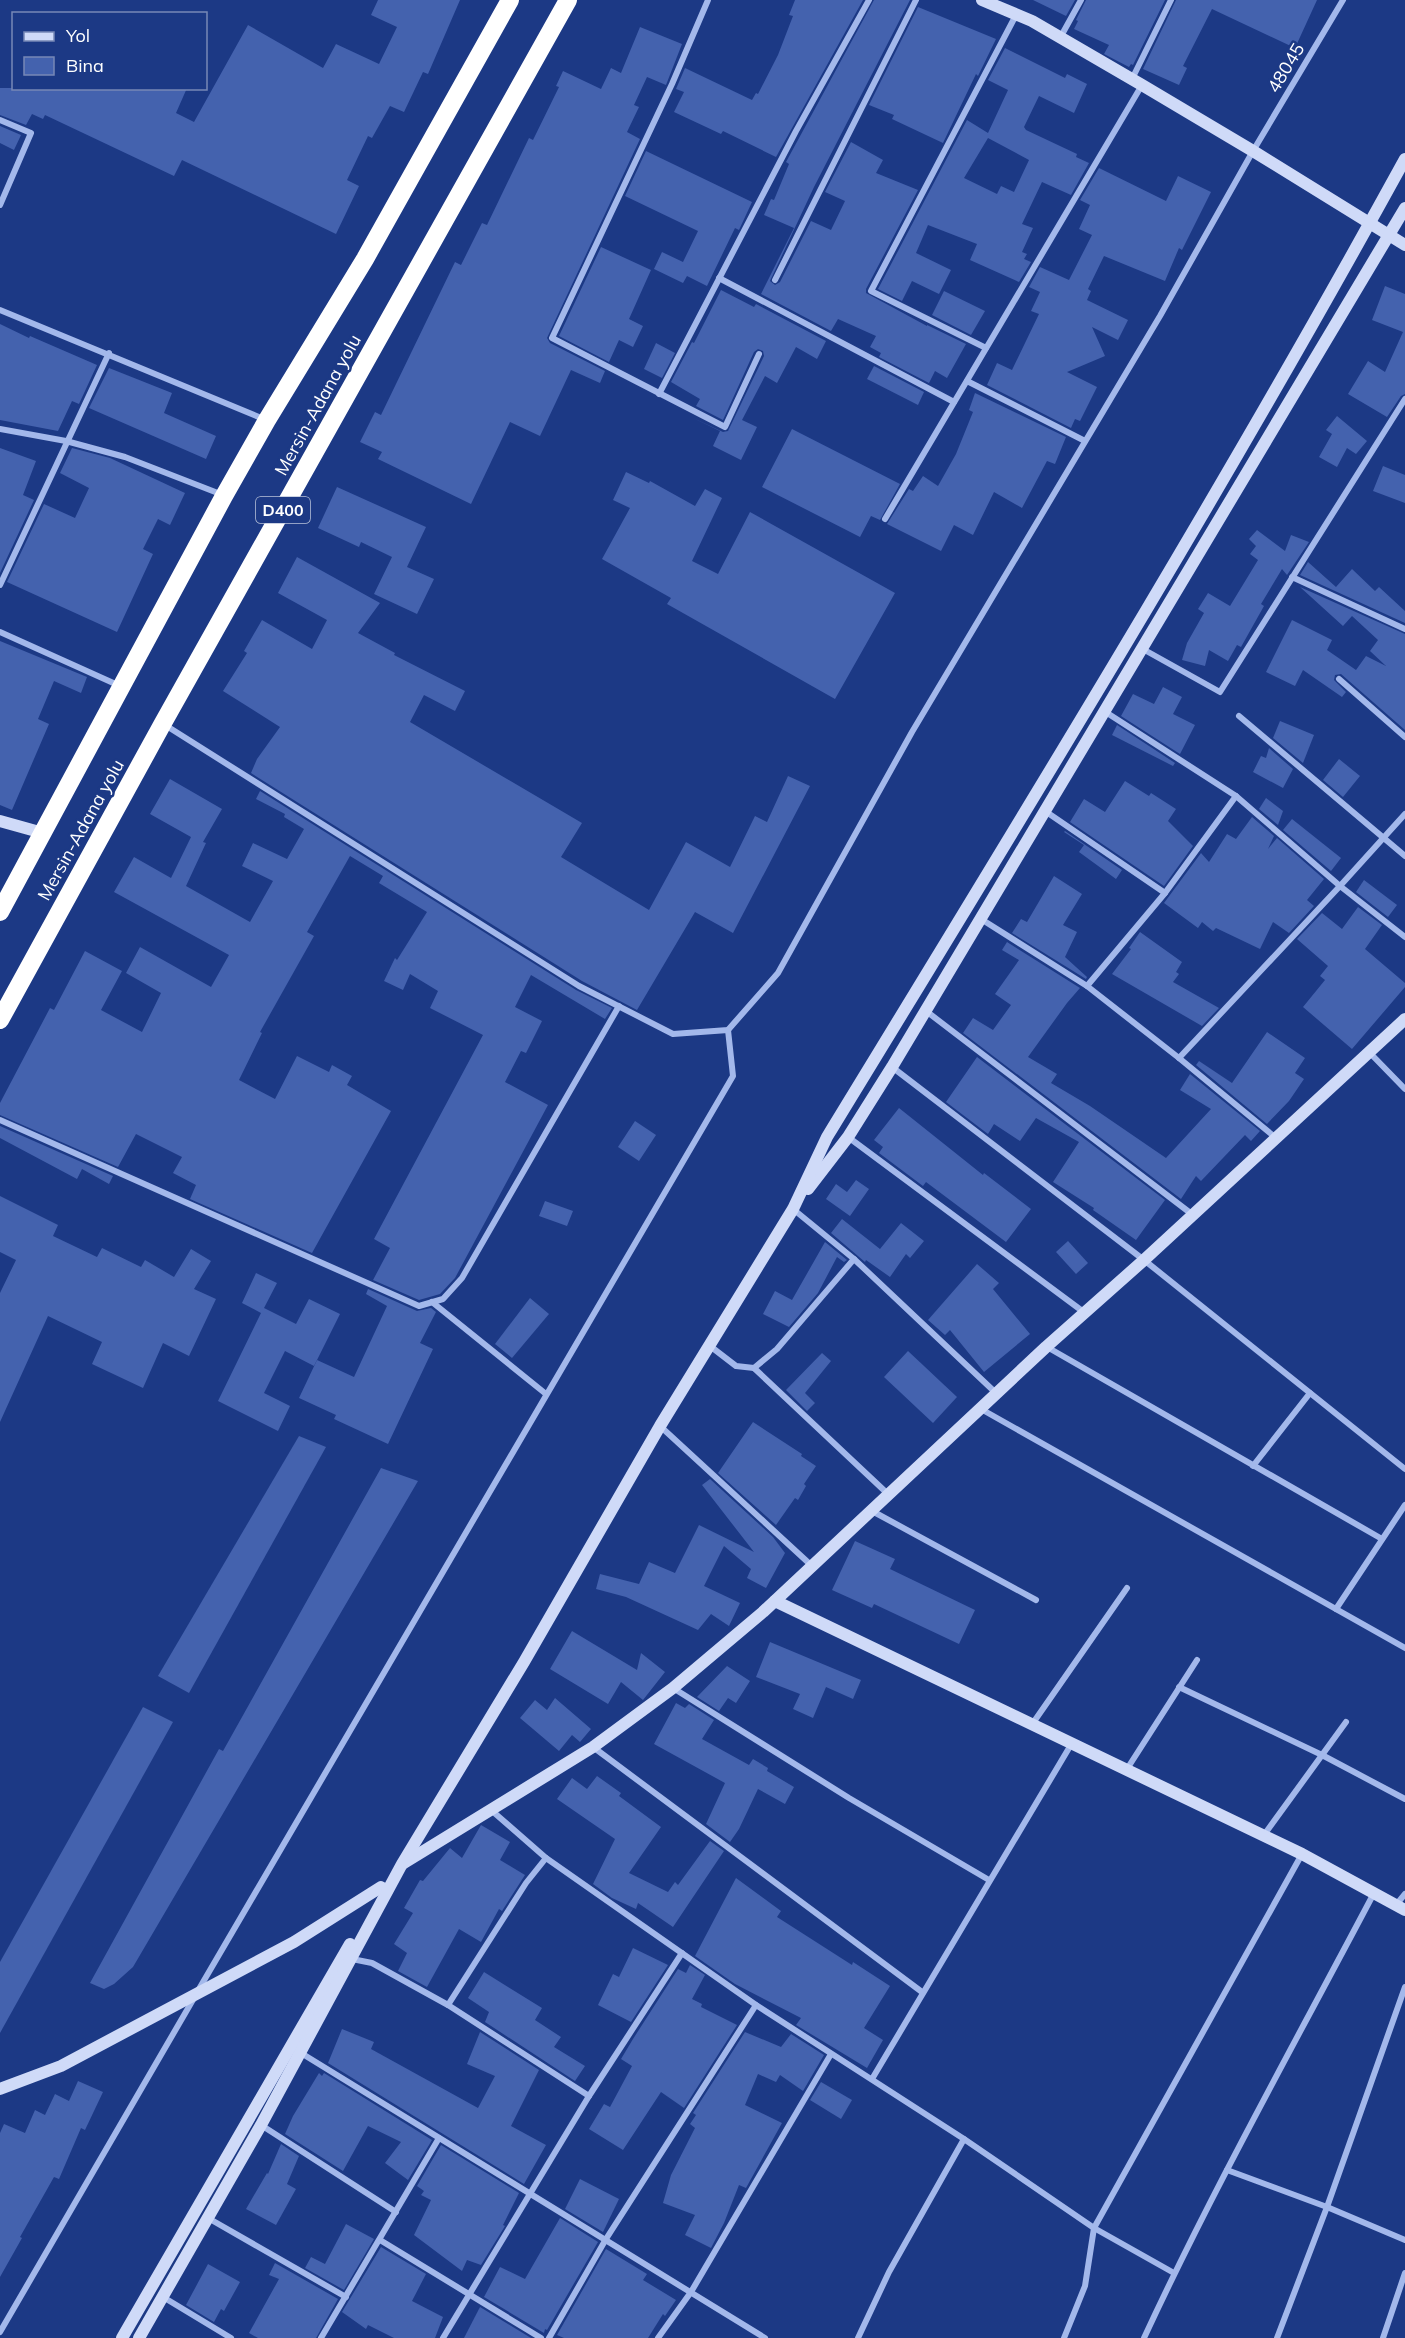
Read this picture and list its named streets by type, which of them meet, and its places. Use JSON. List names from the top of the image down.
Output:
{
  "streets": {
    "highway": ["Mersin-Adana yolu", "D400"],
    "street": ["48045"]
  },
  "legend": ["Yol", "Bina"]
}
